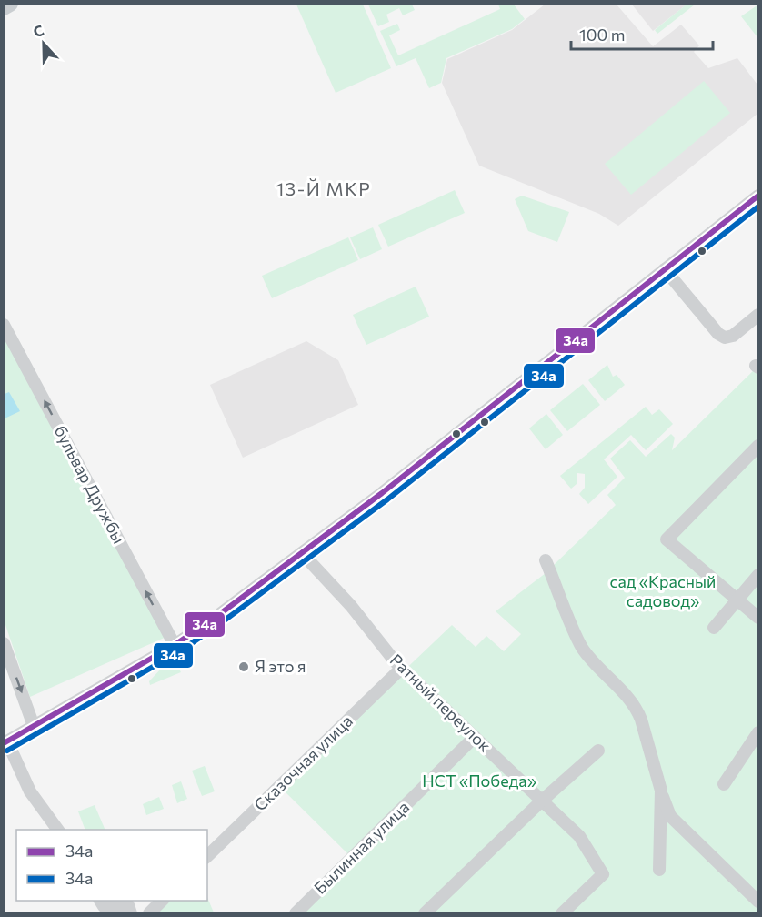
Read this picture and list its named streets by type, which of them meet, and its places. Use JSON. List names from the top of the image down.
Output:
{
  "streets": {
    "street": [
      "бульвар Дружбы",
      "Ратный переулок",
      "Сказочная улица",
      "Былинная улица"
    ]
  },
  "crossings": [
    ["Ратный переулок", "Сказочная улица"],
    ["Ратный переулок", "Былинная улица"]
  ],
  "one_way": ["бульвар Дружбы"],
  "districts": ["13-Й МКР"],
  "parks": ["сад «Красный садовод»", "НСТ «Победа»"],
  "places": ["Я это я"],
  "lines": ["transit line 34а", "transit line 34a"],
  "legend": ["34а", "34a"],
  "scale_bar": "100 m",
  "north": "top"
}
